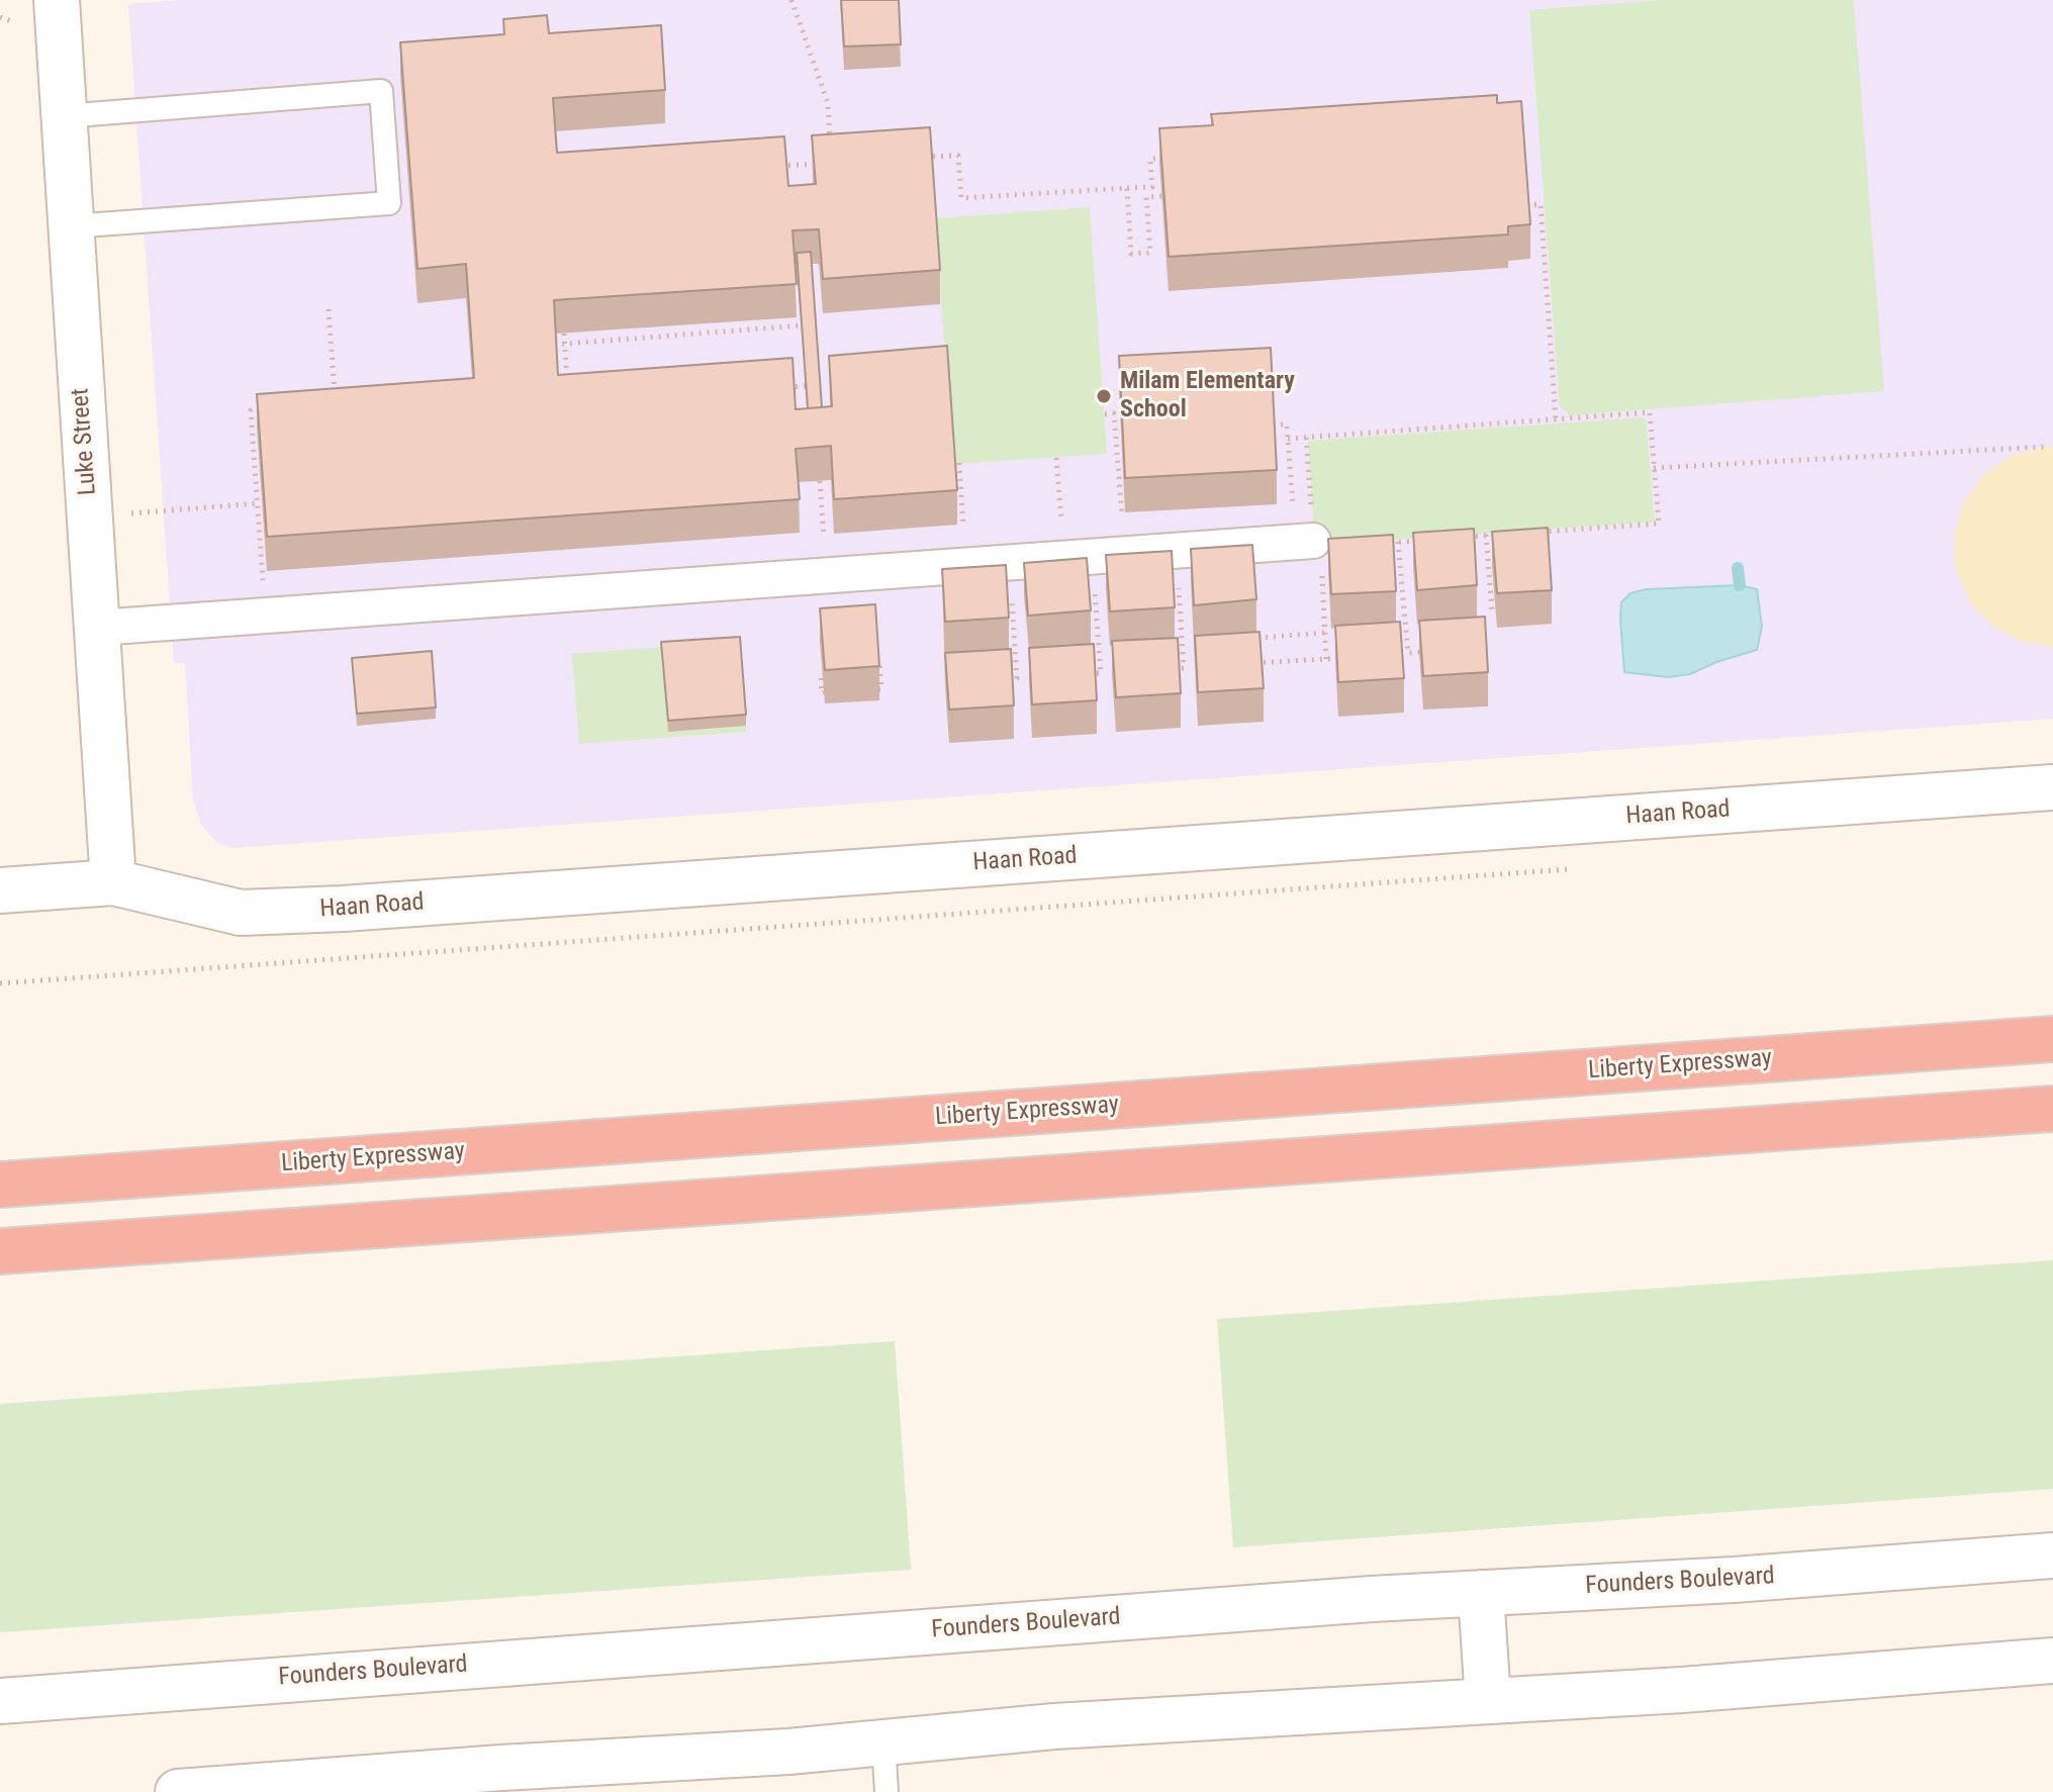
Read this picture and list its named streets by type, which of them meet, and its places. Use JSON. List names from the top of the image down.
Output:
{
  "streets": {
    "highway": ["Liberty Expressway"],
    "street": ["Luke Street", "Haan Road", "Founders Boulevard"]
  },
  "crossings": [
    ["Luke Street", "Haan Road"]
  ],
  "places": ["Milam Elementary School"]
}
